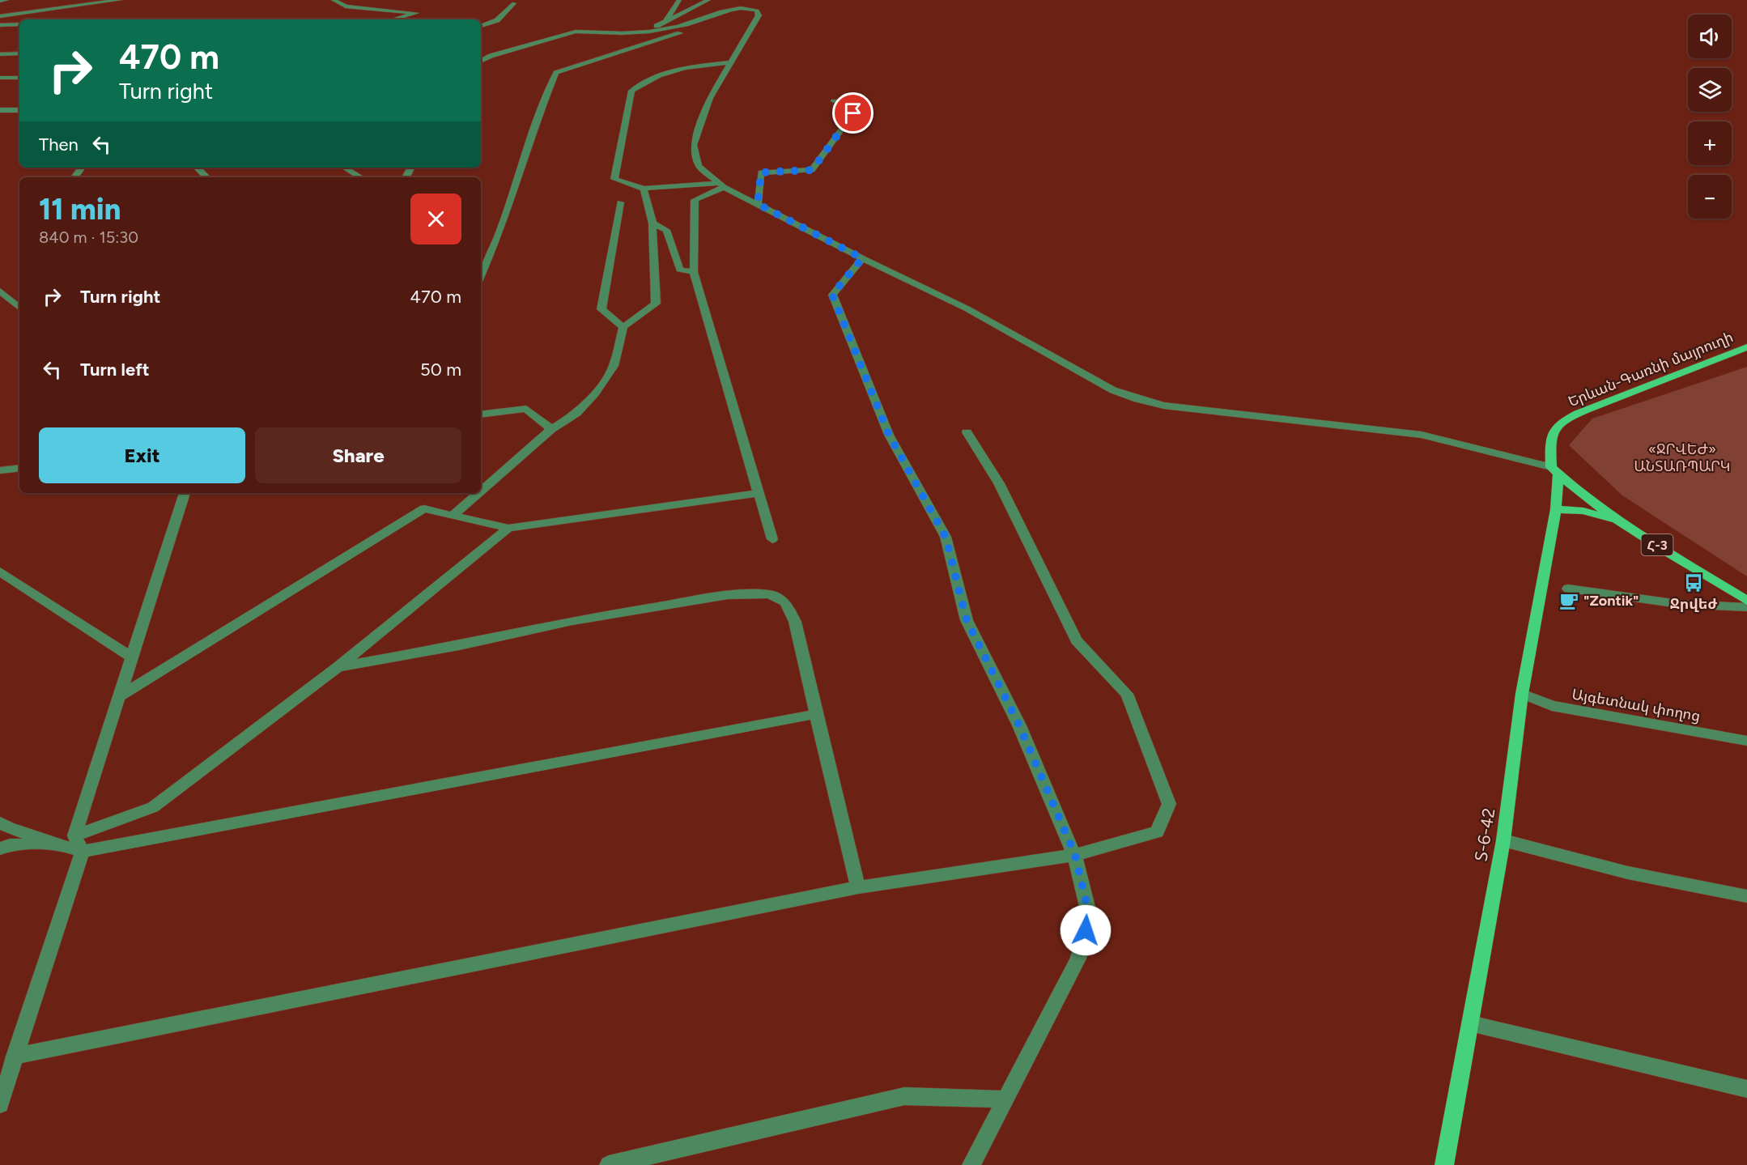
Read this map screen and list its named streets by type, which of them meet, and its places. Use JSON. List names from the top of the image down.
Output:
{
  "streets": {
    "main road": ["Երևան-Գառնի մայրուղի", "Հ-3", "Տ-6-42"],
    "street": ["Այգետնակ փողոց"]
  },
  "crossings": [
    ["Երևան-Գառնի մայրուղի", "Հ-3"],
    ["Երևան-Գառնի մայրուղի", "Տ-6-42"],
    ["Այգետնակ փողոց", "Տ-6-42"]
  ],
  "parks": ["«ՋՐՎԵԺ» ԱՆՏԱՌՊԱՐԿ"],
  "places": {
    "bus stop": ["Ջրվեժ"],
    "cafe": ["\"Zontik\""]
  },
  "page": {
    "map_buttons": ["+", "−"],
    "turn": ["470 m", "Turn right"],
    "then": "Then",
    "heading": ["11 min", "840 m · 15:30"],
    "list": [
      {
        "name": "Turn right",
        "value": "470 m"
      },
      {
        "name": "Turn left",
        "value": "50 m"
      }
    ],
    "buttons": ["Exit", "Share"]
  }
}
